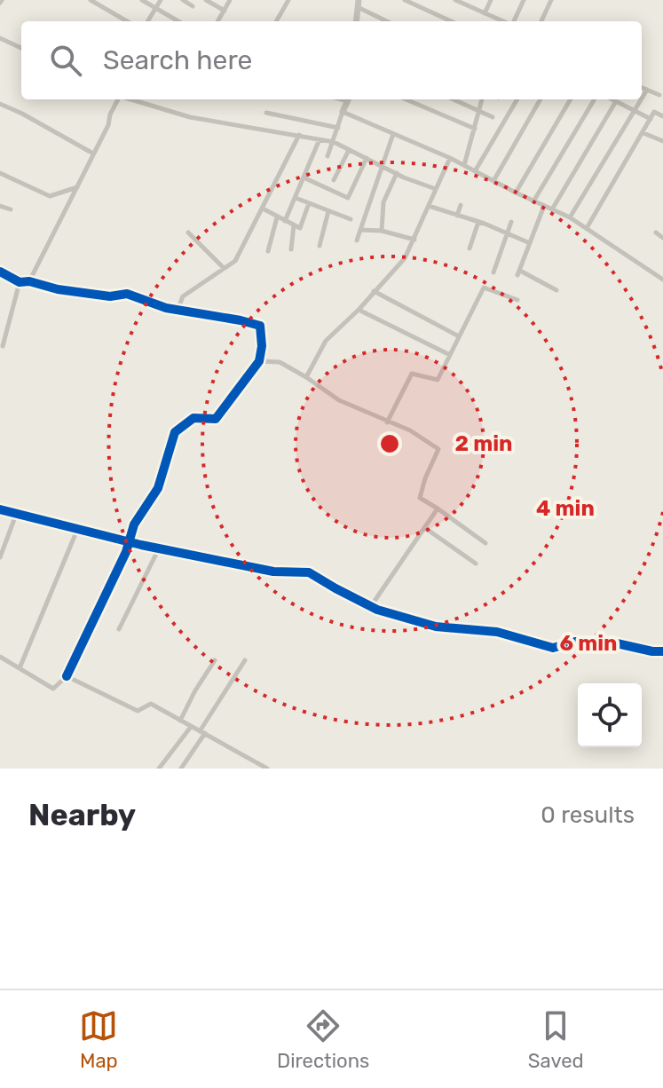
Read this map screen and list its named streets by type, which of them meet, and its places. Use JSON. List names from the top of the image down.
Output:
{
  "page": {
    "search": "Search here",
    "heading": ["Nearby", "0 results"],
    "nav": ["Map", "Directions", "Saved"]
  },
  "rings": ["2 min", "4 min", "6 min"]
}
